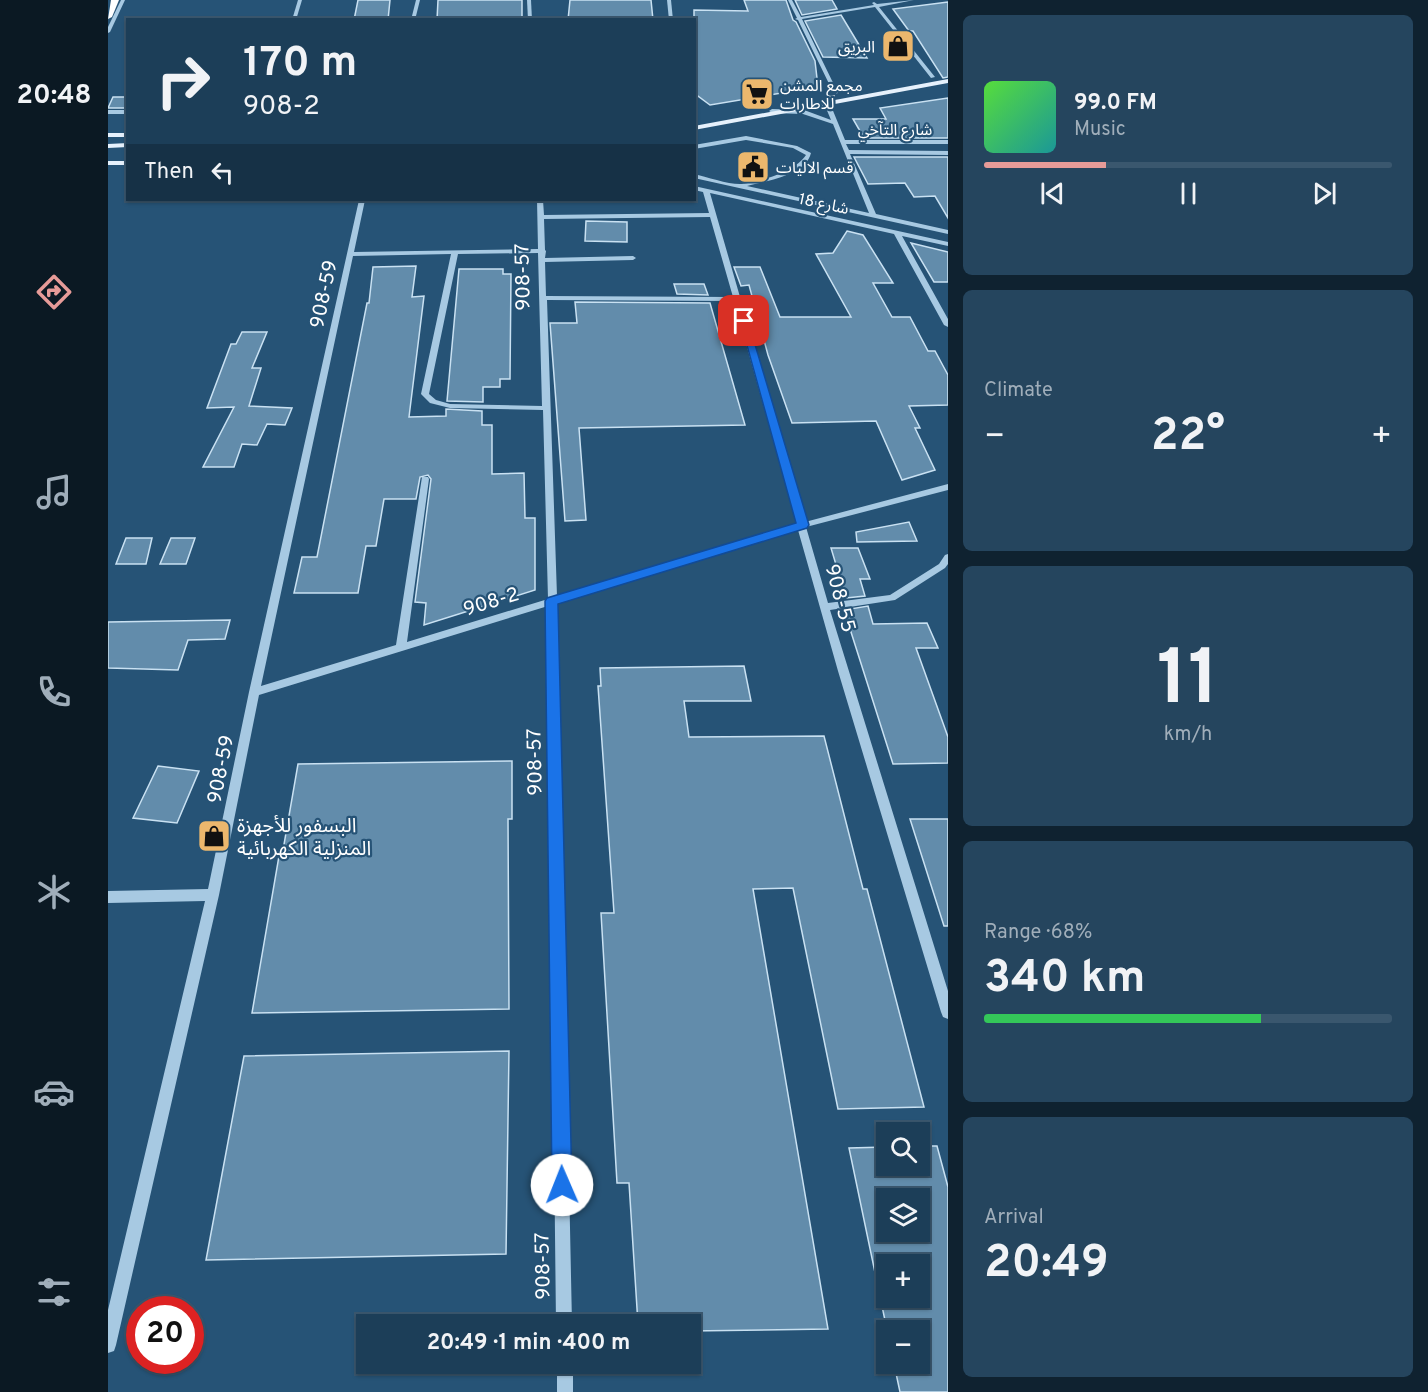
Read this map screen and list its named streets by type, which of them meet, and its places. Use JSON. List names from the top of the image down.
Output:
{
  "streets": {
    "street": [
      "شارع التآخي",
      "شارع 18",
      "908-57",
      "908-59",
      "908-55",
      "908-2"
    ]
  },
  "crossings": [
    ["شارع 18", "908-55"],
    ["908-57", "908-2"],
    ["908-59", "908-2"],
    ["908-55", "908-2"]
  ],
  "places": {
    "shop": ["البريق", "البسفور للأجهزة المنزلية الكهربائية"],
    "supermarket": ["مجمع المشن للاطارات"],
    "public building": ["قسم الاليات"]
  },
  "page": {
    "tabs": "20:48",
    "turn": ["170 m", "908-2"],
    "song": ["99.0 FM", "Music"],
    "then": "Then",
    "tile": [
      "Climate",
      ["11", "km/h"],
      ["Range · 68%", "340 km"],
      ["Arrival", "20:49"]
    ],
    "heat": ["−", "22°", "+"],
    "map_buttons": ["+", "−"],
    "limit": "20",
    "trip": "20:49 · 1 min · 400 m"
  }
}
